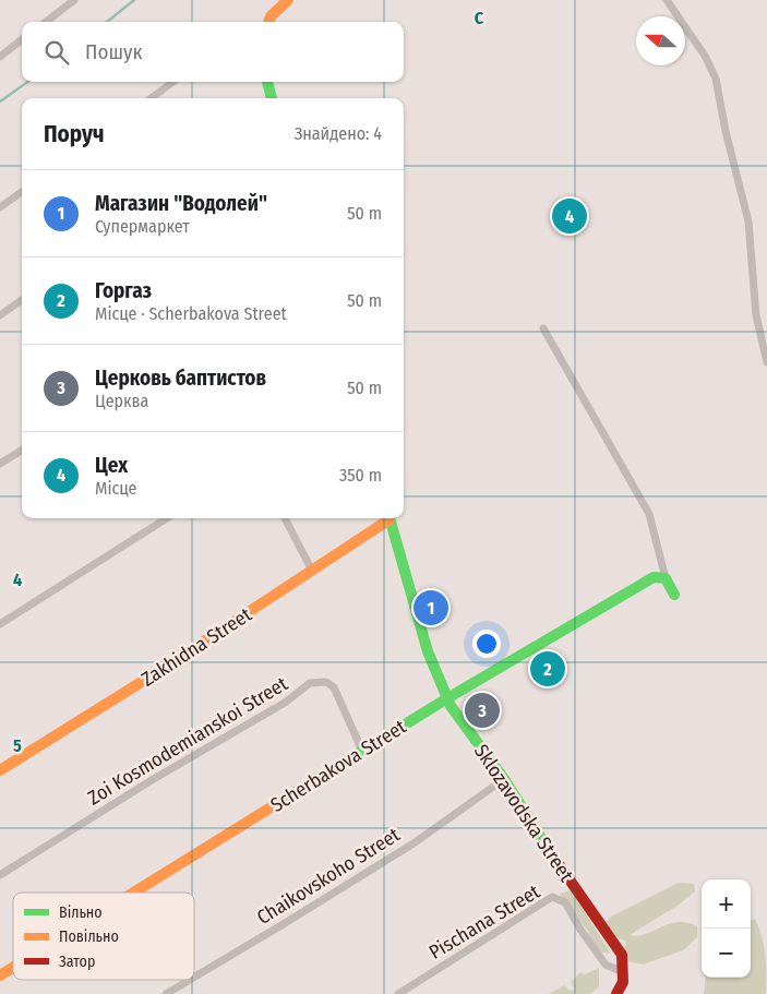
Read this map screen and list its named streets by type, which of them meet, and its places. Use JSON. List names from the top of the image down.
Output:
{
  "streets": {
    "street": [
      "Zakhidna Street",
      "Zoi Kosmodemianskoi Street",
      "Scherbakova Street",
      "Sklozavodska Street",
      "Chaikovskoho Street",
      "Pischana Street"
    ]
  },
  "crossings": [
    ["Zoi Kosmodemianskoi Street", "Scherbakova Street"],
    ["Scherbakova Street", "Sklozavodska Street"],
    ["Sklozavodska Street", "Chaikovskoho Street"],
    ["Sklozavodska Street", "Pischana Street"]
  ],
  "legend": ["Вільно", "Повільно", "Затор"],
  "north": "left",
  "page": {
    "search": "Пошук",
    "heading": ["Поруч", "Знайдено: 4"],
    "list": [
      {
        "mark": "1",
        "name": "Магазин \"Водолей\"",
        "note": "Супермаркет",
        "value": "50 m"
      },
      {
        "mark": "2",
        "name": "Горгаз",
        "note": "Місце · Scherbakova Street",
        "value": "50 m"
      },
      {
        "mark": "3",
        "name": "Церковь баптистов",
        "note": "Церква",
        "value": "50 m"
      },
      {
        "mark": "4",
        "name": "Цех",
        "note": "Місце",
        "value": "350 m"
      }
    ],
    "pins": [
      "4",
      "1",
      "2",
      "3"
    ],
    "map_buttons": ["+", "−"]
  },
  "grid": {
    "columns": ["C"],
    "rows": ["4", "5"]
  }
}
